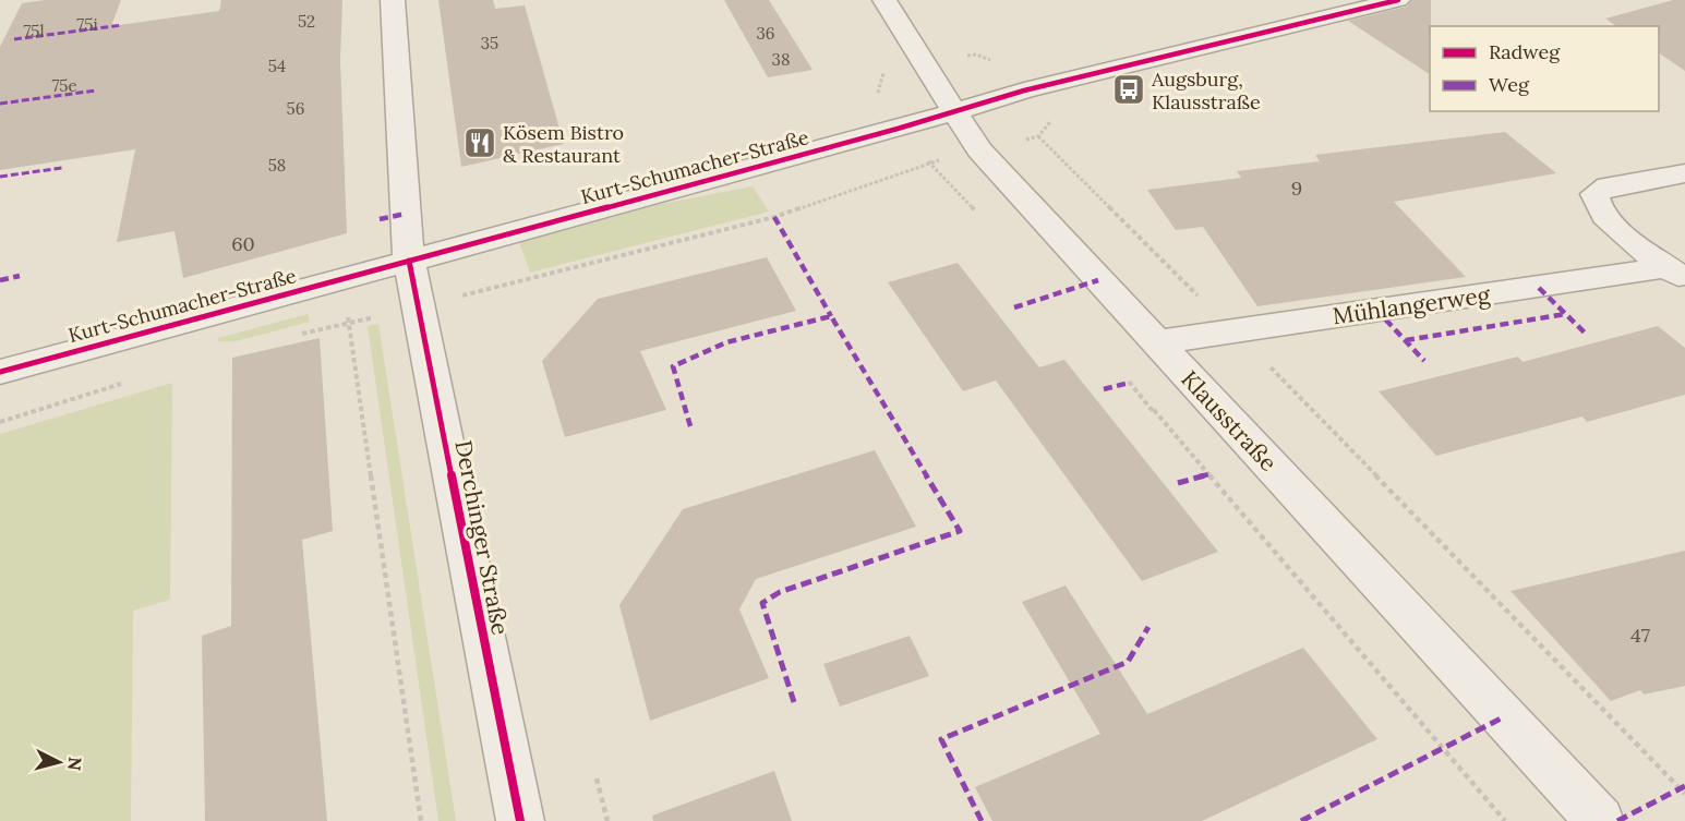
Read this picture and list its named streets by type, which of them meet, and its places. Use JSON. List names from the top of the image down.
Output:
{
  "streets": {
    "street": [
      "Kurt-Schumacher-Straße",
      "Mühlangerweg",
      "Klausstraße",
      "Derchinger Straße"
    ]
  },
  "crossings": [
    ["Kurt-Schumacher-Straße", "Klausstraße"],
    ["Kurt-Schumacher-Straße", "Derchinger Straße"],
    ["Mühlangerweg", "Klausstraße"]
  ],
  "places": {
    "bus stop": ["Augsburg, Klausstraße"],
    "restaurant": ["Kösem Bistro & Restaurant"]
  },
  "house_numbers": [
    "52",
    "75i",
    "75l",
    "36",
    "35",
    "38",
    "54",
    "75e",
    "56",
    "58",
    "9",
    "60",
    "47"
  ],
  "legend": ["Radweg", "Weg"],
  "north": "right"
}
